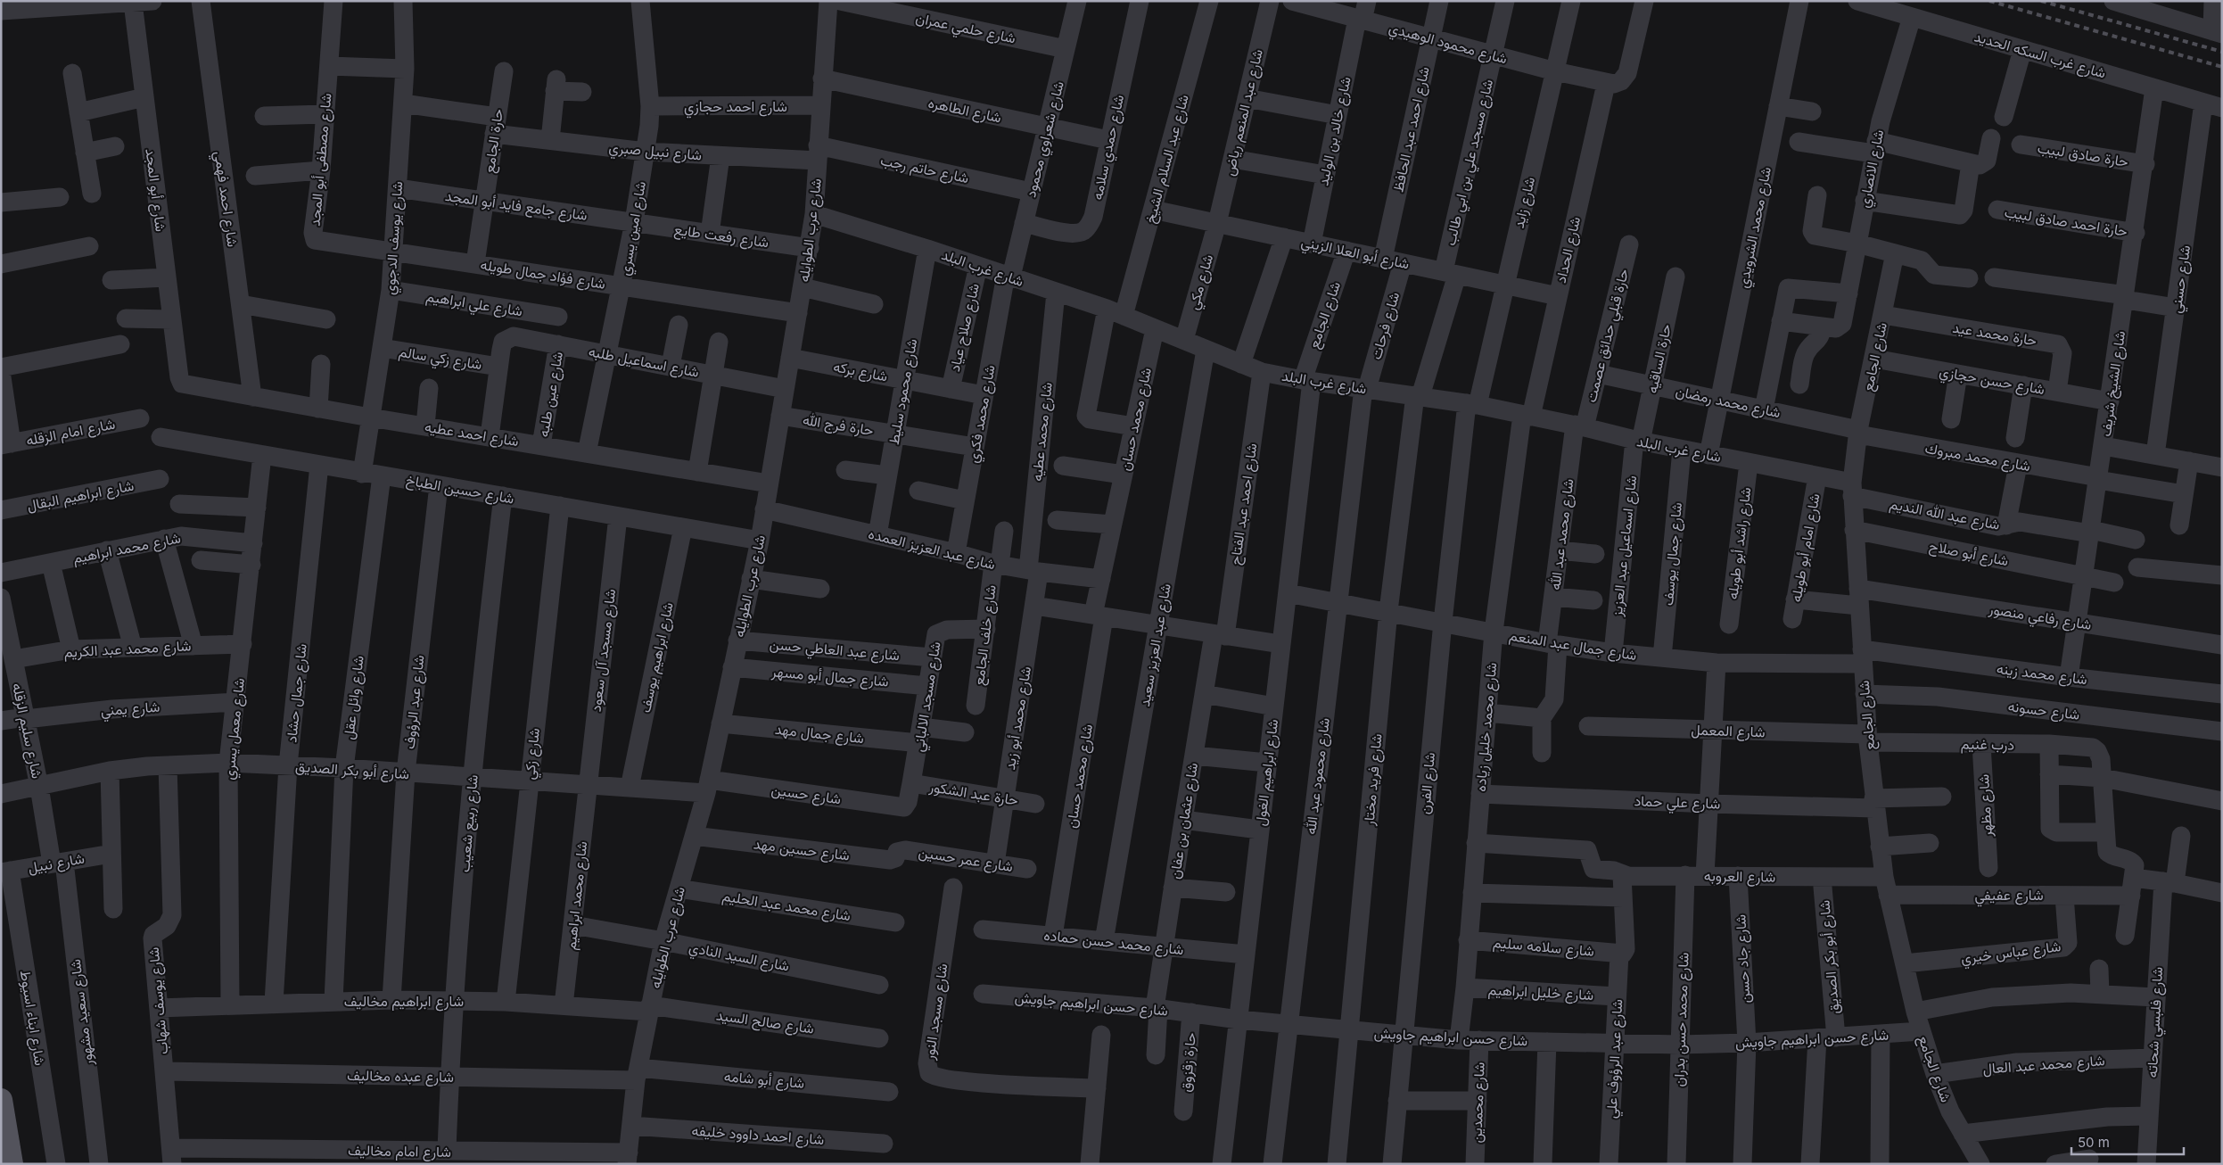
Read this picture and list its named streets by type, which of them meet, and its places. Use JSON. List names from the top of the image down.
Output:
{
  "streets": {
    "street": [
      "شارع حلمي عمران",
      "شارع محمود الوهيدي",
      "شارع غرب السكه الحديد",
      "شارع احمد حجازي",
      "شارع الطاهره",
      "شارع عبد المنعم رياض",
      "شارع احمد عبد الحافظ",
      "شارع خالد بن الوليد",
      "شارع شعراوي محمود",
      "حارة الجامع",
      "شارع حمدي سلامه",
      "شارع نبيل صبري",
      "حارة صادق لبيب",
      "شارع عبد السلام الشيخ",
      "شارع مصطفى أبو المجد",
      "شارع مسجد علي بن ابي طالب",
      "شارع حاتم رجب",
      "شارع الانصاري",
      "شارع أبو المجد",
      "شارع احمد فهمي",
      "شارع زايد",
      "شارع جامع فايد أبو المجد",
      "حارة احمد صادق لبيب",
      "شارع محمد الشرويدي",
      "شارع امين يسري",
      "شارع عرب الطوايله",
      "شارع رفعت طايع",
      "شارع يوسف الدجوي",
      "شارع الحداد",
      "شارع أبو العلا الزيني",
      "شارع غرب البلد",
      "شارع فؤاد جمال طويله",
      "شارع حسني",
      "شارع مكي",
      "شارع علي ابراهيم",
      "شارع الجامع",
      "شارع فرحات",
      "شارع صلاح عياد",
      "حارة محمد عيد",
      "حارة قبلي حدائق عصمت",
      "شارع زكي سالم",
      "حارة الساقيه",
      "شارع اسماعيل طلبه",
      "شارع بركه",
      "شارع حسن حجازي",
      "شارع الشيخ شريف",
      "شارع محمود سليط",
      "شارع عين طلبه",
      "شارع محمد رمضان",
      "شارع محمد فكري",
      "شارع محمد حسان",
      "حارة فرج الله",
      "شارع امام الزقله",
      "شارع محمد عطيه",
      "شارع احمد عطيه",
      "شارع محمد مبروك",
      "شارع حسين الطباخ",
      "شارع ابراهيم البقال",
      "شارع احمد عبد الفتاح",
      "شارع عبد الله النديم",
      "شارع محمد عبد الله",
      "شارع راشد أبو طويله",
      "شارع اسماعيل عبد العزيز",
      "شارع محمد ابراهيم",
      "شارع امام أبو طويله",
      "شارع عبد العزيز العمده",
      "شارع أبو صلاح",
      "شارع جمال يوسف",
      "شارع رفاعي منصور",
      "شارع خلف الجامع",
      "شارع عبد العزيز سعيد",
      "شارع جمال عبد المنعم",
      "شارع محمد عبد الكريم",
      "شارع عبد العاطي حسن",
      "شارع مسجد آل سعود",
      "شارع ابراهيم يوسف",
      "شارع محمد زينه",
      "شارع جمال أبو مسهر",
      "شارع جمال حشاد",
      "شارع مسجد الالباني",
      "شارع وائل عقل",
      "شارع عبد الرؤوف",
      "شارع يمني",
      "شارع حسونه",
      "شارع محمد أبو زيد",
      "شارع محمد خليل زياده",
      "شارع معمل يسري",
      "شارع سليم الزقله",
      "شارع المعمل",
      "شارع جمال مهد",
      "درب غنيم",
      "شارع زكي",
      "شارع أبو بكر الصديق",
      "شارع ابراهيم الغول",
      "شارع محمود عبد الله",
      "شارع فريد مختار",
      "شارع الفرن",
      "حارة عبد الشكور",
      "شارع حسين",
      "شارع علي حماد",
      "شارع مظهر",
      "شارع عثمان بن عفان",
      "شارع ربيع شعيب",
      "شارع حسين مهد",
      "شارع عمر حسين",
      "شارع نبيل",
      "شارع العروبه",
      "شارع عفيفي",
      "شارع محمد عبد الحليم",
      "شارع محمد حسن حماده",
      "شارع سلامه سليم",
      "شارع عباس خيري",
      "شارع السيد النادي",
      "شارع جاد حسن",
      "شارع خليل ابراهيم",
      "شارع يوسف شهاب",
      "شارع ابراهيم مخاليف",
      "شارع حسن ابراهيم جاويش",
      "شارع مسجد النور",
      "شارع سعيد مشهور",
      "شارع ابناء اسيوط",
      "شارع محمد حسن بدران",
      "شارع صالح السيد",
      "شارع فلبسي شحاته",
      "شارع عبد الرؤوف علي",
      "حارة زقزوق",
      "شارع محمد عبد العال",
      "شارع عبده مخاليف",
      "شارع أبو شامه",
      "شارع محمدين",
      "شارع احمد داوود خليفه",
      "شارع امام مخاليف"
    ]
  },
  "crossings": [
    ["شارع حلمي عمران", "شارع شعراوي محمود"],
    ["شارع محمود الوهيدي", "شارع احمد عبد الحافظ"],
    ["شارع محمود الوهيدي", "شارع خالد بن الوليد"],
    ["شارع محمود الوهيدي", "شارع مسجد علي بن ابي طالب"],
    ["شارع محمود الوهيدي", "شارع زايد"],
    ["شارع محمود الوهيدي", "شارع الحداد"],
    ["شارع غرب السكه الحديد", "شارع الانصاري"],
    ["شارع غرب السكه الحديد", "شارع حسني"],
    ["شارع غرب السكه الحديد", "شارع الشيخ شريف"],
    ["شارع احمد حجازي", "شارع امين يسري"],
    ["شارع احمد حجازي", "شارع عرب الطوايله"],
    ["شارع الطاهره", "شارع شعراوي محمود"],
    ["شارع الطاهره", "شارع حمدي سلامه"],
    ["شارع الطاهره", "شارع عرب الطوايله"],
    ["شارع عبد المنعم رياض", "شارع أبو العلا الزيني"],
    ["شارع عبد المنعم رياض", "شارع مكي"],
    ["شارع احمد عبد الحافظ", "شارع أبو العلا الزيني"],
    ["شارع خالد بن الوليد", "شارع أبو العلا الزيني"],
    ["شارع شعراوي محمود", "شارع حمدي سلامه"],
    ["شارع شعراوي محمود", "شارع حاتم رجب"],
    ["شارع شعراوي محمود", "شارع غرب البلد"],
    ["شارع شعراوي محمود", "شارع محمد فكري"],
    ["حارة الجامع", "شارع نبيل صبري"],
    ["حارة الجامع", "شارع جامع فايد أبو المجد"],
    ["حارة الجامع", "شارع فؤاد جمال طويله"],
    ["شارع نبيل صبري", "شارع حاتم رجب"],
    ["شارع نبيل صبري", "شارع امين يسري"],
    ["شارع نبيل صبري", "شارع عرب الطوايله"],
    ["شارع نبيل صبري", "شارع يوسف الدجوي"],
    ["حارة صادق لبيب", "شارع الشيخ شريف"],
    ["شارع عبد السلام الشيخ", "شارع أبو العلا الزيني"],
    ["شارع عبد السلام الشيخ", "شارع غرب البلد"],
    ["شارع عبد السلام الشيخ", "شارع محمد حسان"],
    ["شارع مصطفى أبو المجد", "شارع يوسف الدجوي"],
    ["شارع مصطفى أبو المجد", "شارع فؤاد جمال طويله"],
    ["شارع مسجد علي بن ابي طالب", "شارع أبو العلا الزيني"],
    ["شارع مسجد علي بن ابي طالب", "شارع غرب البلد"],
    ["شارع مسجد علي بن ابي طالب", "شارع فريد مختار"],
    ["شارع حاتم رجب", "شارع عرب الطوايله"],
    ["شارع أبو المجد", "شارع احمد عطيه"],
    ["شارع احمد فهمي", "شارع احمد عطيه"],
    ["شارع زايد", "شارع أبو العلا الزيني"],
    ["شارع زايد", "شارع غرب البلد"],
    ["شارع زايد", "شارع الفرن"],
    ["شارع جامع فايد أبو المجد", "شارع امين يسري"],
    ["شارع جامع فايد أبو المجد", "شارع رفعت طايع"],
    ["شارع جامع فايد أبو المجد", "شارع يوسف الدجوي"],
    ["حارة احمد صادق لبيب", "شارع الشيخ شريف"],
    ["شارع محمد الشرويدي", "شارع غرب البلد"],
    ["شارع محمد الشرويدي", "شارع محمد رمضان"],
    ["شارع امين يسري", "شارع رفعت طايع"],
    ["شارع امين يسري", "شارع فؤاد جمال طويله"],
    ["شارع امين يسري", "شارع اسماعيل طلبه"],
    ["شارع امين يسري", "شارع احمد عطيه"],
    ["شارع عرب الطوايله", "شارع رفعت طايع"],
    ["شارع عرب الطوايله", "شارع غرب البلد"],
    ["شارع عرب الطوايله", "شارع فؤاد جمال طويله"],
    ["شارع عرب الطوايله", "شارع اسماعيل طلبه"],
    ["شارع عرب الطوايله", "شارع بركه"],
    ["شارع عرب الطوايله", "حارة فرج الله"],
    ["شارع عرب الطوايله", "شارع احمد عطيه"],
    ["شارع عرب الطوايله", "شارع حسين الطباخ"],
    ["شارع عرب الطوايله", "شارع عبد العزيز العمده"],
    ["شارع عرب الطوايله", "شارع عبد العاطي حسن"],
    ["شارع عرب الطوايله", "شارع جمال أبو مسهر"],
    ["شارع عرب الطوايله", "شارع جمال مهد"],
    ["شارع عرب الطوايله", "شارع أبو بكر الصديق"],
    ["شارع عرب الطوايله", "شارع حسين"],
    ["شارع عرب الطوايله", "شارع حسين مهد"],
    ["شارع عرب الطوايله", "شارع محمد عبد الحليم"],
    ["شارع عرب الطوايله", "شارع السيد النادي"],
    ["شارع عرب الطوايله", "شارع ابراهيم مخاليف"],
    ["شارع عرب الطوايله", "شارع صالح السيد"],
    ["شارع عرب الطوايله", "شارع عبده مخاليف"],
    ["شارع عرب الطوايله", "شارع أبو شامه"],
    ["شارع عرب الطوايله", "شارع احمد داوود خليفه"],
    ["شارع عرب الطوايله", "شارع امام مخاليف"],
    ["شارع يوسف الدجوي", "شارع فؤاد جمال طويله"],
    ["شارع يوسف الدجوي", "شارع علي ابراهيم"],
    ["شارع يوسف الدجوي", "شارع زكي سالم"],
    ["شارع يوسف الدجوي", "شارع احمد عطيه"],
    ["شارع يوسف الدجوي", "شارع حسين الطباخ"],
    ["شارع الحداد", "شارع أبو العلا الزيني"],
    ["شارع الحداد", "شارع غرب البلد"],
    ["شارع الحداد", "شارع محمد خليل زياده"],
    ["شارع أبو العلا الزيني", "شارع مكي"],
    ["شارع أبو العلا الزيني", "شارع الجامع"],
    ["شارع أبو العلا الزيني", "شارع فرحات"],
    ["شارع غرب البلد", "شارع مكي"],
    ["شارع غرب البلد", "شارع الجامع"],
    ["شارع غرب البلد", "شارع فرحات"],
    ["شارع غرب البلد", "شارع صلاح عياد"],
    ["شارع غرب البلد", "حارة قبلي حدائق عصمت"],
    ["شارع غرب البلد", "حارة الساقيه"],
    ["شارع غرب البلد", "شارع محمود سليط"],
    ["شارع غرب البلد", "شارع محمد فكري"],
    ["شارع غرب البلد", "شارع محمد حسان"],
    ["شارع غرب البلد", "شارع محمد عطيه"],
    ["شارع غرب البلد", "شارع احمد عبد الفتاح"],
    ["شارع غرب البلد", "شارع عبد الله النديم"],
    ["شارع غرب البلد", "شارع محمد عبد الله"],
    ["شارع غرب البلد", "شارع راشد أبو طويله"],
    ["شارع غرب البلد", "شارع اسماعيل عبد العزيز"],
    ["شارع غرب البلد", "شارع امام أبو طويله"],
    ["شارع غرب البلد", "شارع جمال يوسف"],
    ["شارع غرب البلد", "شارع عبد العزيز سعيد"],
    ["شارع غرب البلد", "شارع محمد خليل زياده"],
    ["شارع غرب البلد", "شارع ابراهيم الغول"],
    ["شارع غرب البلد", "شارع محمود عبد الله"],
    ["شارع غرب البلد", "شارع فريد مختار"],
    ["شارع غرب البلد", "شارع الفرن"],
    ["شارع علي ابراهيم", "شارع اسماعيل طلبه"],
    ["شارع علي ابراهيم", "شارع عين طلبه"],
    ["شارع الجامع", "حارة محمد عيد"],
    ["شارع الجامع", "شارع حسن حجازي"],
    ["شارع الجامع", "شارع محمد رمضان"],
    ["شارع الجامع", "شارع محمد مبروك"],
    ["شارع الجامع", "شارع عبد الله النديم"],
    ["شارع الجامع", "شارع أبو صلاح"],
    ["شارع الجامع", "شارع رفاعي منصور"],
    ["شارع الجامع", "شارع جمال عبد المنعم"],
    ["شارع الجامع", "شارع محمد زينه"],
    ["شارع الجامع", "شارع حسونه"],
    ["شارع الجامع", "شارع المعمل"],
    ["شارع الجامع", "درب غنيم"],
    ["شارع الجامع", "شارع ابراهيم الغول"],
    ["شارع الجامع", "شارع علي حماد"],
    ["شارع الجامع", "شارع العروبه"],
    ["شارع الجامع", "شارع عفيفي"],
    ["شارع الجامع", "شارع عباس خيري"],
    ["شارع الجامع", "شارع حسن ابراهيم جاويش"],
    ["شارع الجامع", "شارع محمد عبد العال"],
    ["شارع فرحات", "شارع محمود عبد الله"],
    ["شارع صلاح عياد", "شارع بركه"],
    ["حارة محمد عيد", "شارع حسن حجازي"],
    ["حارة قبلي حدائق عصمت", "شارع محمد رمضان"],
    ["حارة قبلي حدائق عصمت", "شارع محمد عبد الله"],
    ["شارع زكي سالم", "شارع اسماعيل طلبه"],
    ["حارة الساقيه", "شارع محمد رمضان"],
    ["حارة الساقيه", "شارع اسماعيل عبد العزيز"],
    ["شارع اسماعيل طلبه", "شارع عين طلبه"],
    ["شارع بركه", "شارع محمود سليط"],
    ["شارع بركه", "شارع محمد فكري"],
    ["شارع حسن حجازي", "شارع الشيخ شريف"],
    ["شارع الشيخ شريف", "شارع محمد مبروك"],
    ["شارع الشيخ شريف", "شارع عبد الله النديم"],
    ["شارع الشيخ شريف", "شارع أبو صلاح"],
    ["شارع الشيخ شريف", "شارع رفاعي منصور"],
    ["شارع الشيخ شريف", "شارع محمد زينه"],
    ["شارع محمود سليط", "حارة فرج الله"],
    ["شارع محمود سليط", "شارع عبد العزيز العمده"],
    ["شارع عين طلبه", "شارع احمد عطيه"],
    ["شارع محمد رمضان", "شارع محمد مبروك"],
    ["شارع محمد فكري", "حارة فرج الله"],
    ["شارع محمد فكري", "شارع عبد العزيز العمده"],
    ["شارع محمد حسان", "شارع عبد العزيز العمده"],
    ["شارع محمد حسان", "شارع محمد حسن حماده"],
    ["شارع محمد عطيه", "شارع عبد العزيز العمده"],
    ["شارع محمد عطيه", "شارع محمد أبو زيد"],
    ["شارع حسين الطباخ", "شارع مسجد آل سعود"],
    ["شارع حسين الطباخ", "شارع ابراهيم يوسف"],
    ["شارع حسين الطباخ", "شارع جمال حشاد"],
    ["شارع حسين الطباخ", "شارع وائل عقل"],
    ["شارع حسين الطباخ", "شارع عبد الرؤوف"],
    ["شارع حسين الطباخ", "شارع معمل يسري"],
    ["شارع حسين الطباخ", "شارع زكي"],
    ["شارع حسين الطباخ", "شارع ربيع شعيب"],
    ["شارع احمد عبد الفتاح", "شارع عثمان بن عفان"],
    ["شارع محمد عبد الله", "شارع جمال عبد المنعم"],
    ["شارع اسماعيل عبد العزيز", "شارع جمال عبد المنعم"],
    ["شارع محمد ابراهيم", "شارع مسجد آل سعود"],
    ["شارع محمد ابراهيم", "شارع معمل يسري"],
    ["شارع محمد ابراهيم", "شارع أبو بكر الصديق"],
    ["شارع محمد ابراهيم", "شارع السيد النادي"],
    ["شارع محمد ابراهيم", "شارع ابراهيم مخاليف"],
    ["شارع امام أبو طويله", "شارع رفاعي منصور"],
    ["شارع عبد العزيز العمده", "شارع خلف الجامع"],
    ["شارع عبد العزيز العمده", "شارع محمد أبو زيد"],
    ["شارع جمال يوسف", "شارع جمال عبد المنعم"],
    ["شارع خلف الجامع", "شارع مسجد الالباني"],
    ["شارع عبد العزيز سعيد", "شارع محمد حسن حماده"],
    ["شارع جمال عبد المنعم", "شارع محمد زينه"],
    ["شارع جمال عبد المنعم", "شارع محمد خليل زياده"],
    ["شارع جمال عبد المنعم", "شارع ابراهيم الغول"],
    ["شارع جمال عبد المنعم", "شارع محمود عبد الله"],
    ["شارع جمال عبد المنعم", "شارع فريد مختار"],
    ["شارع جمال عبد المنعم", "شارع الفرن"],
    ["شارع محمد عبد الكريم", "شارع معمل يسري"],
    ["شارع محمد عبد الكريم", "شارع سليم الزقله"],
    ["شارع عبد العاطي حسن", "شارع مسجد الالباني"],
    ["شارع مسجد آل سعود", "شارع أبو بكر الصديق"],
    ["شارع ابراهيم يوسف", "شارع أبو بكر الصديق"],
    ["شارع جمال أبو مسهر", "شارع مسجد الالباني"],
    ["شارع جمال حشاد", "شارع أبو بكر الصديق"],
    ["شارع جمال حشاد", "شارع ابراهيم مخاليف"],
    ["شارع مسجد الالباني", "شارع جمال مهد"],
    ["شارع مسجد الالباني", "حارة عبد الشكور"],
    ["شارع مسجد الالباني", "شارع حسين"],
    ["شارع وائل عقل", "شارع أبو بكر الصديق"],
    ["شارع وائل عقل", "شارع ابراهيم مخاليف"],
    ["شارع عبد الرؤوف", "شارع أبو بكر الصديق"],
    ["شارع عبد الرؤوف", "شارع ابراهيم مخاليف"],
    ["شارع يمني", "شارع معمل يسري"],
    ["شارع يمني", "شارع سليم الزقله"],
    ["شارع محمد أبو زيد", "حارة عبد الشكور"],
    ["شارع محمد أبو زيد", "شارع عمر حسين"],
    ["شارع محمد خليل زياده", "شارع علي حماد"],
    ["شارع محمد خليل زياده", "شارع العروبه"],
    ["شارع محمد خليل زياده", "شارع سلامه سليم"],
    ["شارع محمد خليل زياده", "شارع خليل ابراهيم"],
    ["شارع محمد خليل زياده", "شارع حسن ابراهيم جاويش"],
    ["شارع معمل يسري", "شارع أبو بكر الصديق"],
    ["شارع معمل يسري", "شارع ابراهيم مخاليف"],
    ["شارع سليم الزقله", "شارع أبو بكر الصديق"],
    ["شارع سليم الزقله", "شارع نبيل"],
    ["شارع سليم الزقله", "شارع سعيد مشهور"],
    ["شارع المعمل", "درب غنيم"],
    ["درب غنيم", "شارع مظهر"],
    ["شارع زكي", "شارع أبو بكر الصديق"],
    ["شارع زكي", "شارع ابراهيم مخاليف"],
    ["شارع أبو بكر الصديق", "شارع حسين"],
    ["شارع أبو بكر الصديق", "شارع ربيع شعيب"],
    ["شارع أبو بكر الصديق", "شارع العروبه"],
    ["شارع أبو بكر الصديق", "شارع يوسف شهاب"],
    ["شارع أبو بكر الصديق", "شارع حسن ابراهيم جاويش"],
    ["شارع ابراهيم الغول", "شارع محمد حسن حماده"],
    ["شارع ابراهيم الغول", "شارع حسن ابراهيم جاويش"],
    ["شارع محمود عبد الله", "شارع حسن ابراهيم جاويش"],
    ["شارع فريد مختار", "شارع حسن ابراهيم جاويش"],
    ["شارع الفرن", "شارع حسن ابراهيم جاويش"],
    ["شارع عثمان بن عفان", "شارع محمد حسن حماده"],
    ["شارع عثمان بن عفان", "شارع حسن ابراهيم جاويش"],
    ["شارع ربيع شعيب", "شارع ابراهيم مخاليف"],
    ["شارع ربيع شعيب", "شارع عبده مخاليف"],
    ["شارع ربيع شعيب", "شارع امام مخاليف"],
    ["شارع حسين مهد", "شارع عمر حسين"],
    ["شارع نبيل", "شارع سعيد مشهور"],
    ["شارع نبيل", "شارع ابناء اسيوط"],
    ["شارع العروبه", "شارع عفيفي"],
    ["شارع العروبه", "شارع جاد حسن"],
    ["شارع العروبه", "شارع محمد حسن بدران"],
    ["شارع عفيفي", "شارع عباس خيري"],
    ["شارع سلامه سليم", "شارع عبد الرؤوف علي"],
    ["شارع جاد حسن", "شارع حسن ابراهيم جاويش"],
    ["شارع خليل ابراهيم", "شارع عبد الرؤوف علي"],
    ["شارع يوسف شهاب", "شارع ابراهيم مخاليف"],
    ["شارع يوسف شهاب", "شارع عبده مخاليف"],
    ["شارع يوسف شهاب", "شارع امام مخاليف"],
    ["شارع ابراهيم مخاليف", "شارع صالح السيد"],
    ["شارع حسن ابراهيم جاويش", "شارع محمد حسن بدران"],
    ["شارع حسن ابراهيم جاويش", "شارع عبد الرؤوف علي"],
    ["شارع حسن ابراهيم جاويش", "حارة زقزوق"],
    ["شارع حسن ابراهيم جاويش", "شارع محمدين"],
    ["شارع فلبسي شحاته", "شارع محمد عبد العال"],
    ["شارع عبده مخاليف", "شارع أبو شامه"]
  ],
  "scale_bar": "50 m"
}
